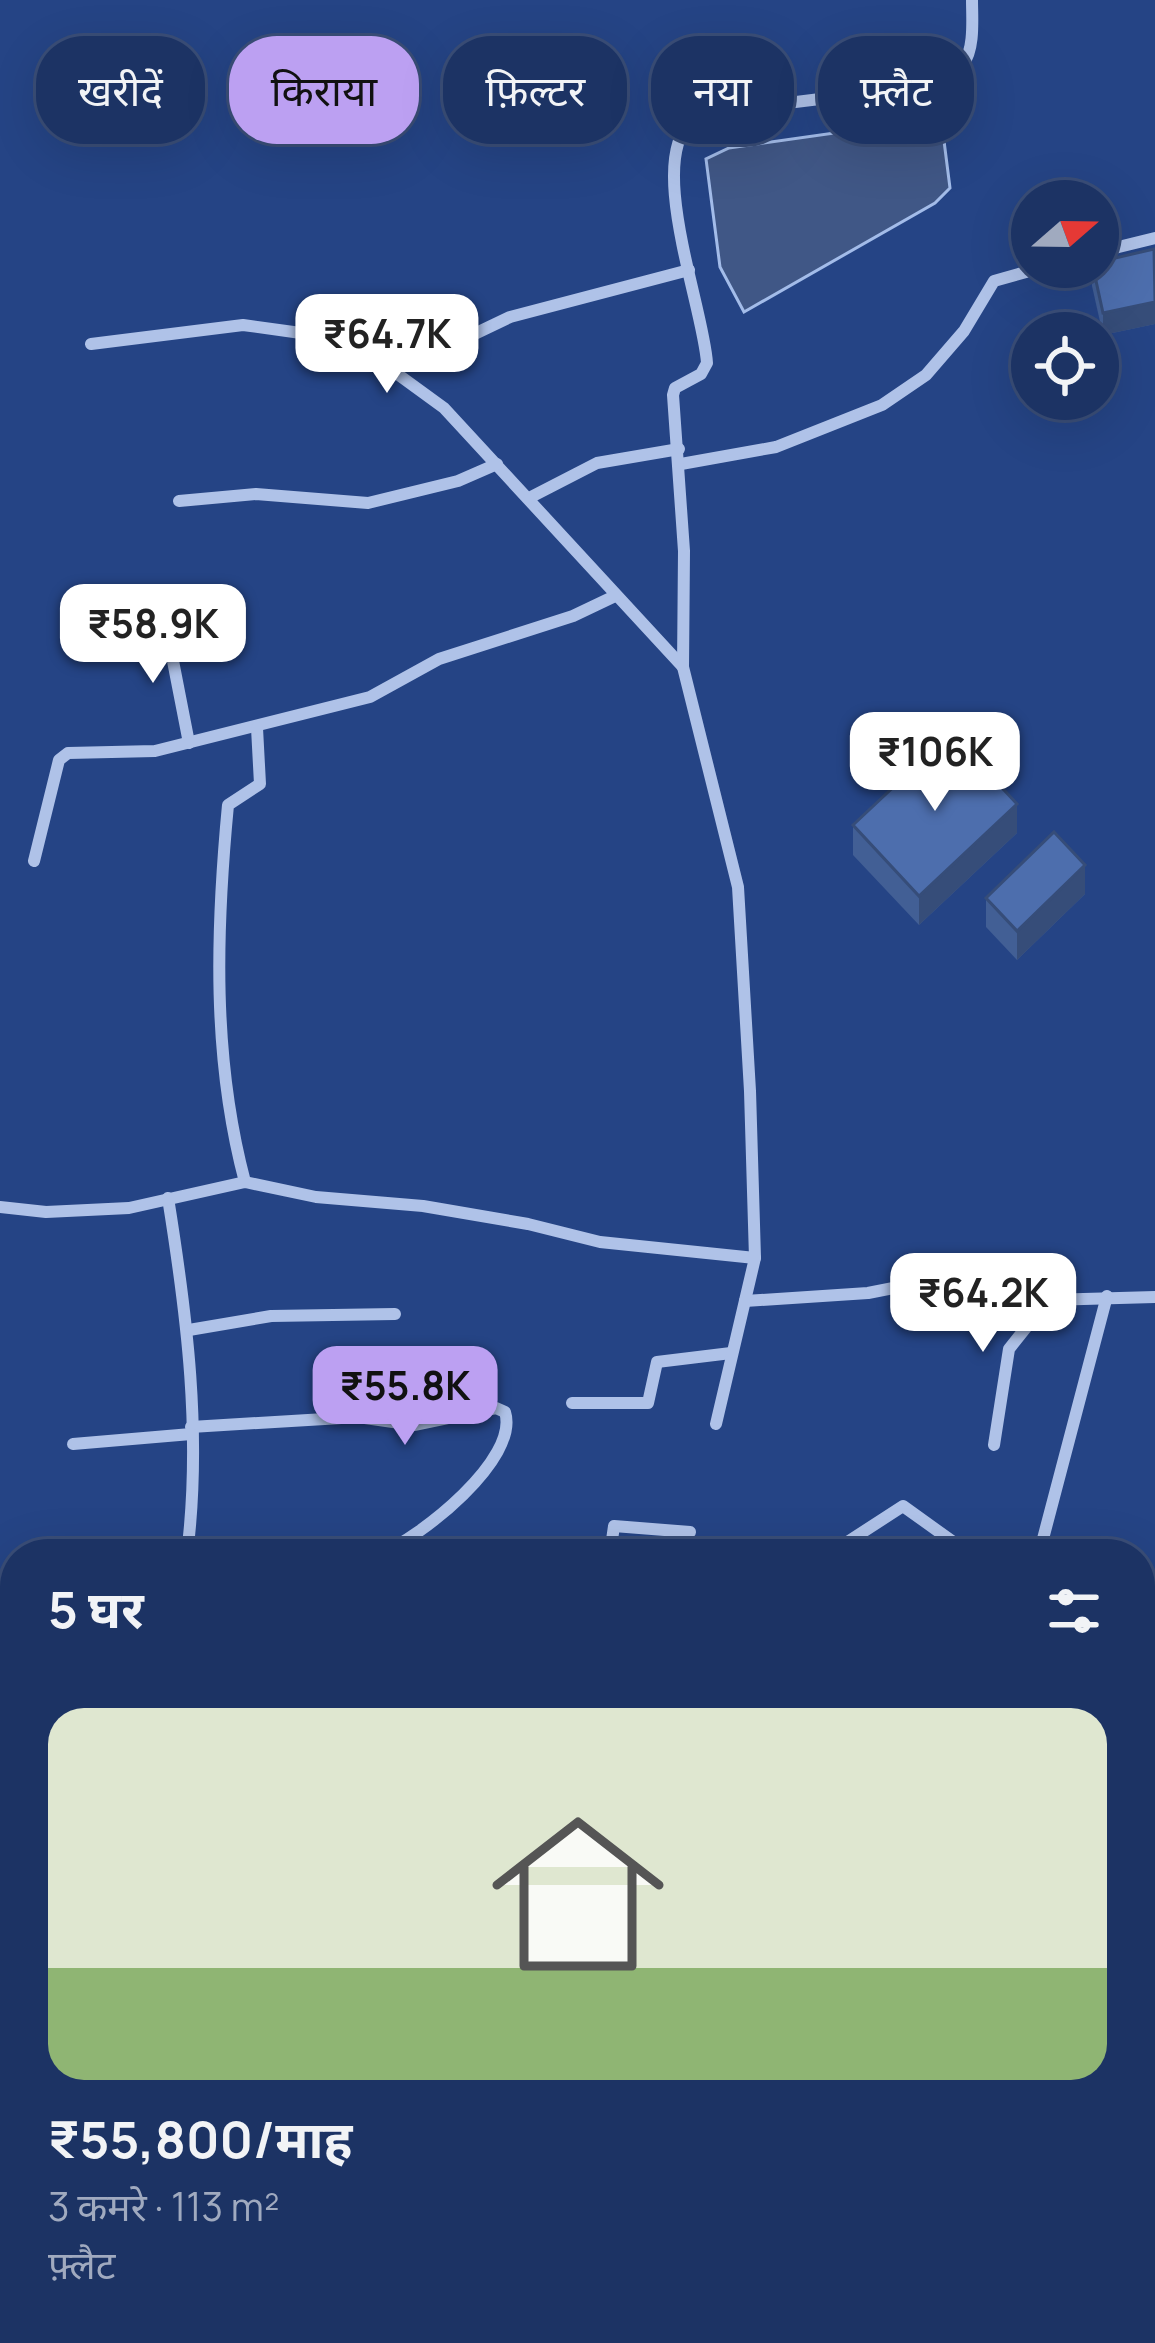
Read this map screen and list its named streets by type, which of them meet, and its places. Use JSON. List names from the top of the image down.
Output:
{
  "north": "right",
  "page": {
    "chip": [
      "खरीदें",
      "किराया",
      "फ़िल्टर",
      "नया",
      "फ़्लैट"
    ],
    "price": [
      "₹64.7K",
      "₹58.9K",
      "₹106K",
      "₹64.2K",
      "₹55.8K"
    ],
    "heading": "5 घर",
    "list": [
      {
        "name": "₹55,800/माह",
        "note": "3 कमरे · 113 m² · फ़्लैट"
      }
    ]
  }
}
